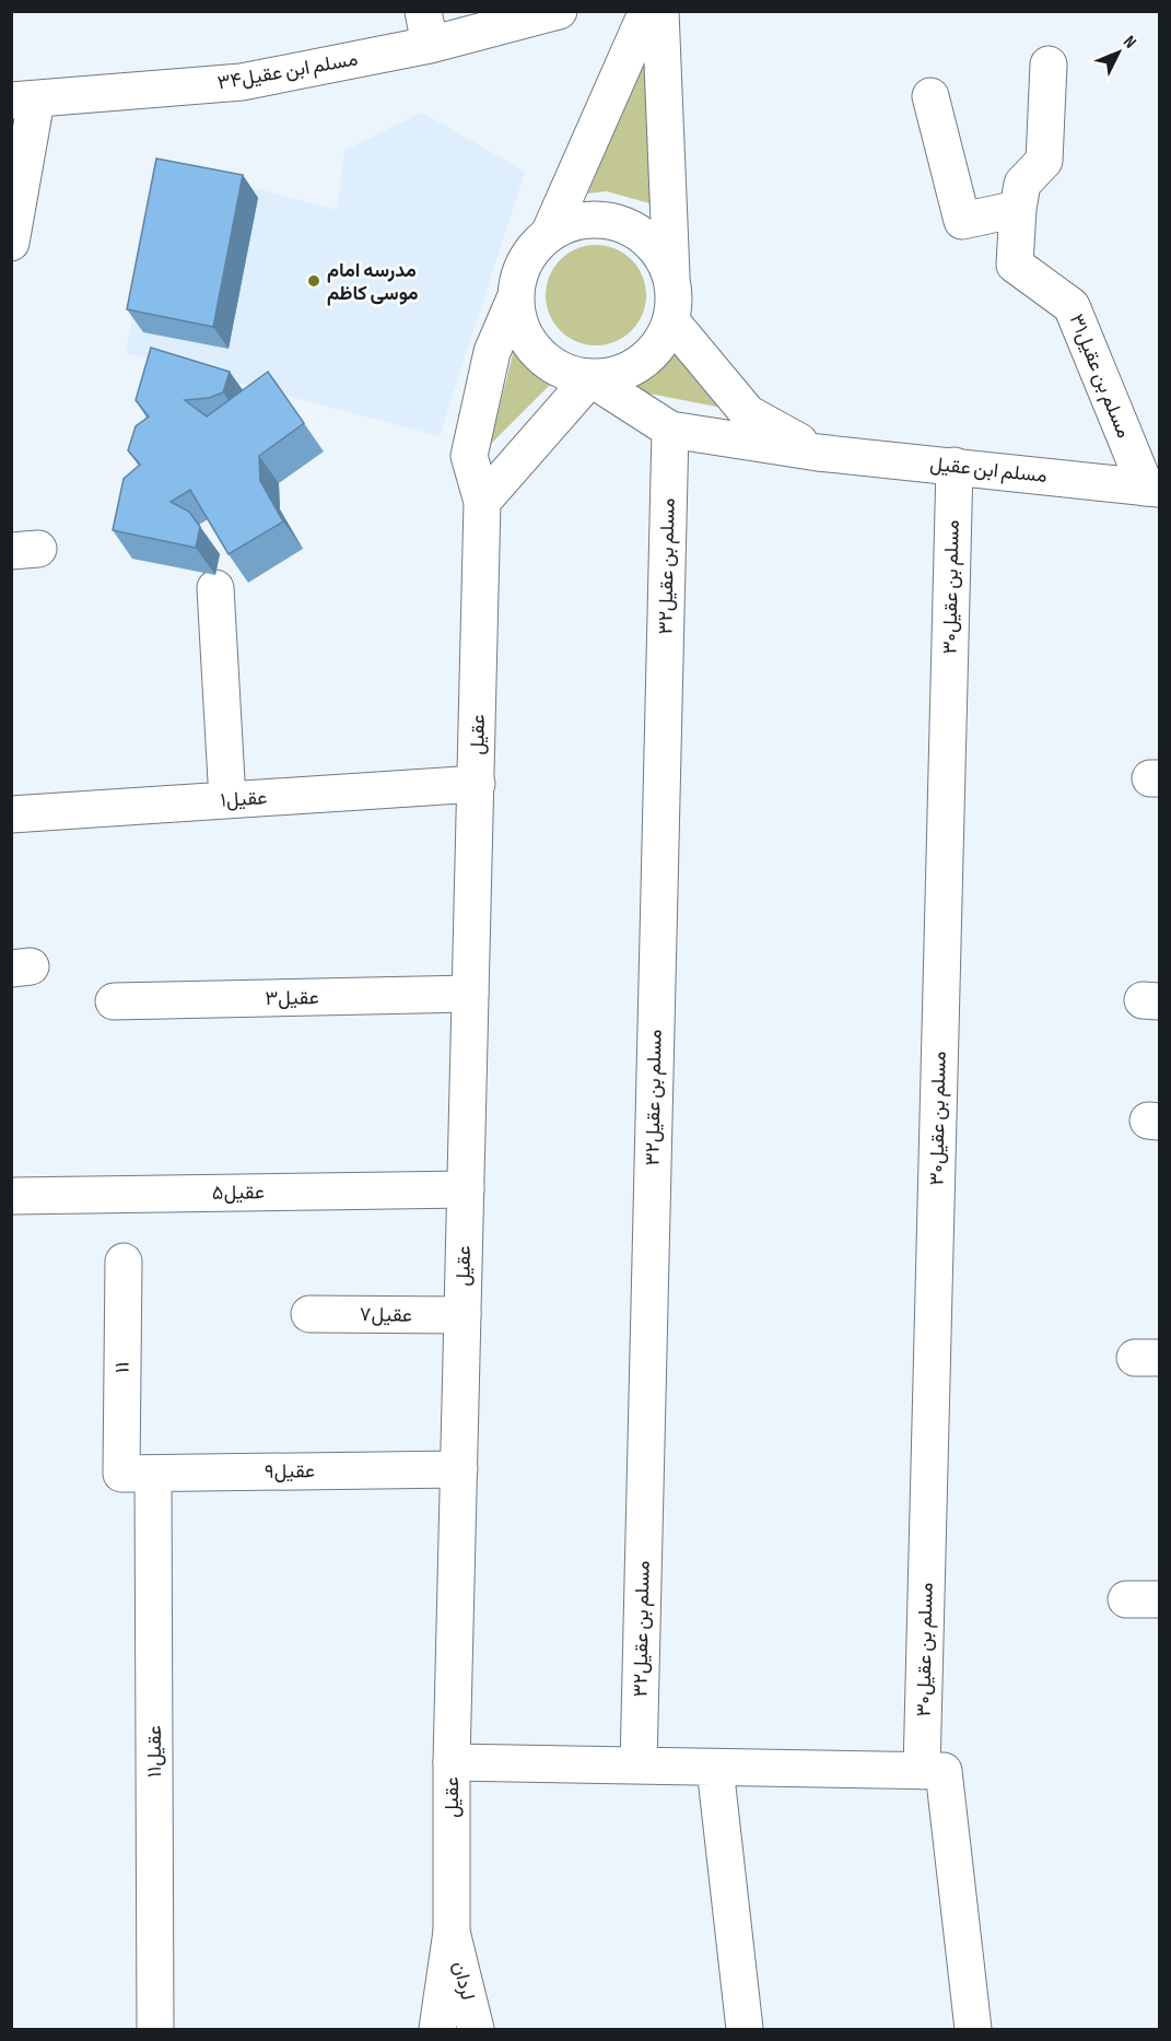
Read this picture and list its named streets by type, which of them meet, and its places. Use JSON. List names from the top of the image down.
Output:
{
  "streets": {
    "street": [
      "مسلم ابن عقیل۳۴",
      "مسلم بن عقیل۳۱",
      "مسلم ابن عقیل",
      "مسلم بن عقیل۳۲",
      "مسلم بن عقیل۳۰",
      "عقیل",
      "عقیل۱",
      "عقیل۳",
      "عقیل۵",
      "عقیل۷",
      "۱۱",
      "عقیل۹",
      "عقیل۱۱",
      "لردان"
    ]
  },
  "crossings": [
    ["مسلم بن عقیل۳۱", "مسلم ابن عقیل"],
    ["مسلم ابن عقیل", "مسلم بن عقیل۳۲"],
    ["مسلم ابن عقیل", "مسلم بن عقیل۳۰"],
    ["عقیل", "عقیل۱"],
    ["عقیل", "عقیل۳"],
    ["عقیل", "عقیل۵"],
    ["عقیل", "عقیل۷"],
    ["عقیل", "عقیل۹"],
    ["عقیل", "لردان"],
    ["۱۱", "عقیل۹"],
    ["۱۱", "عقیل۱۱"],
    ["عقیل۹", "عقیل۱۱"]
  ],
  "places": ["مدرسه امام موسی کاظم"],
  "north": "top right"
}
